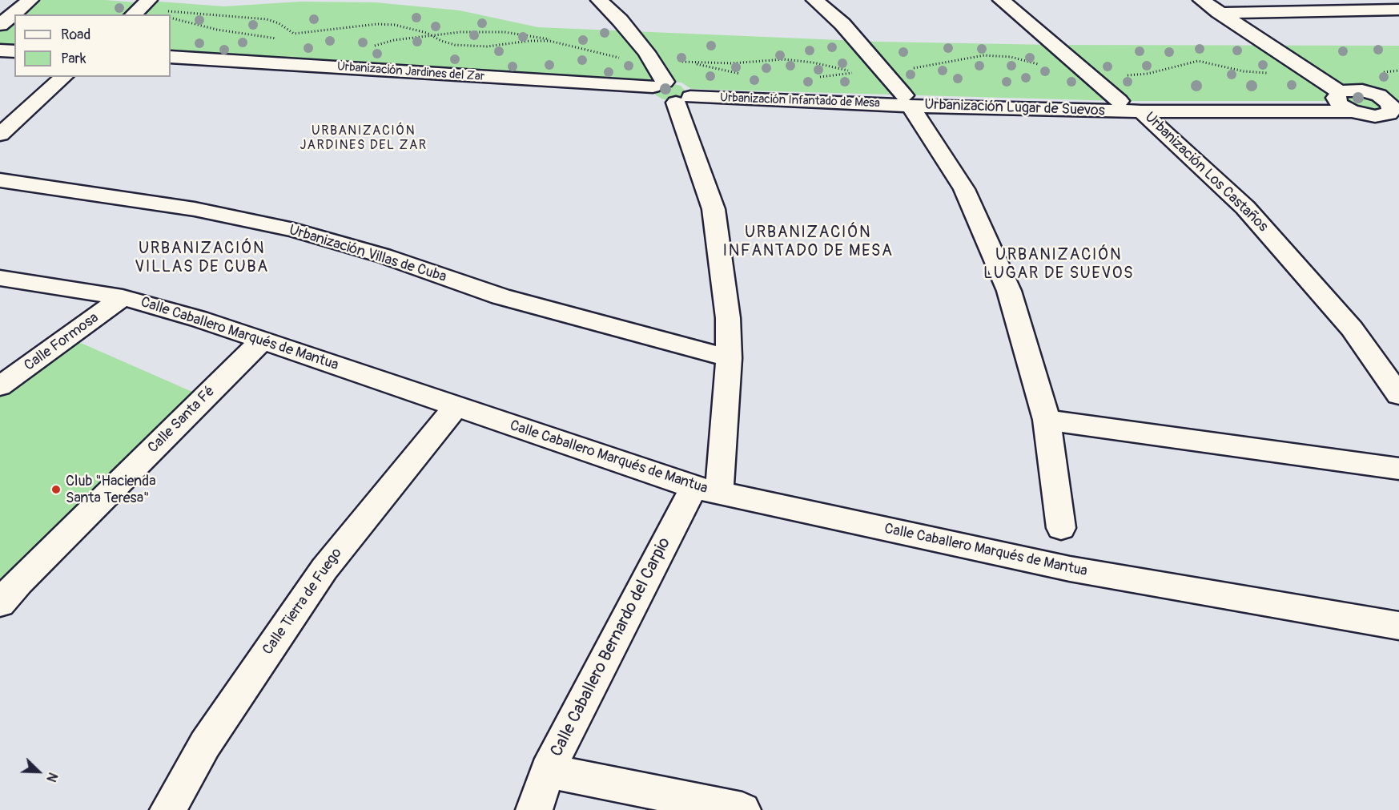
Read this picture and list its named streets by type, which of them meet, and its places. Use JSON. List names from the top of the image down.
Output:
{
  "streets": {
    "street": [
      "Urbanización Jardines del Zar",
      "Urbanización Infantado de Mesa",
      "Urbanización Lugar de Suevos",
      "Urbanización Los Castaños",
      "Urbanización Villas de Cuba",
      "Calle Caballero Marqués de Mantua",
      "Calle Formosa",
      "Calle Santa Fé",
      "Calle Tierra de Fuego",
      "Calle Caballero Bernardo del Carpio"
    ]
  },
  "crossings": [
    ["Urbanización Jardines del Zar", "Urbanización Infantado de Mesa"],
    ["Urbanización Infantado de Mesa", "Urbanización Lugar de Suevos"],
    ["Urbanización Lugar de Suevos", "Urbanización Los Castaños"],
    ["Calle Caballero Marqués de Mantua", "Calle Formosa"],
    ["Calle Caballero Marqués de Mantua", "Calle Santa Fé"],
    ["Calle Caballero Marqués de Mantua", "Calle Tierra de Fuego"],
    ["Calle Caballero Marqués de Mantua", "Calle Caballero Bernardo del Carpio"]
  ],
  "districts": [
    "URBANIZACIÓN JARDINES DEL ZAR",
    "URBANIZACIÓN INFANTADO DE MESA",
    "URBANIZACIÓN VILLAS DE CUBA",
    "URBANIZACIÓN LUGAR DE SUEVOS"
  ],
  "places": ["Club \"Hacienda Santa Teresa\""],
  "legend": ["Road", "Park"],
  "north": "bottom right"
}
